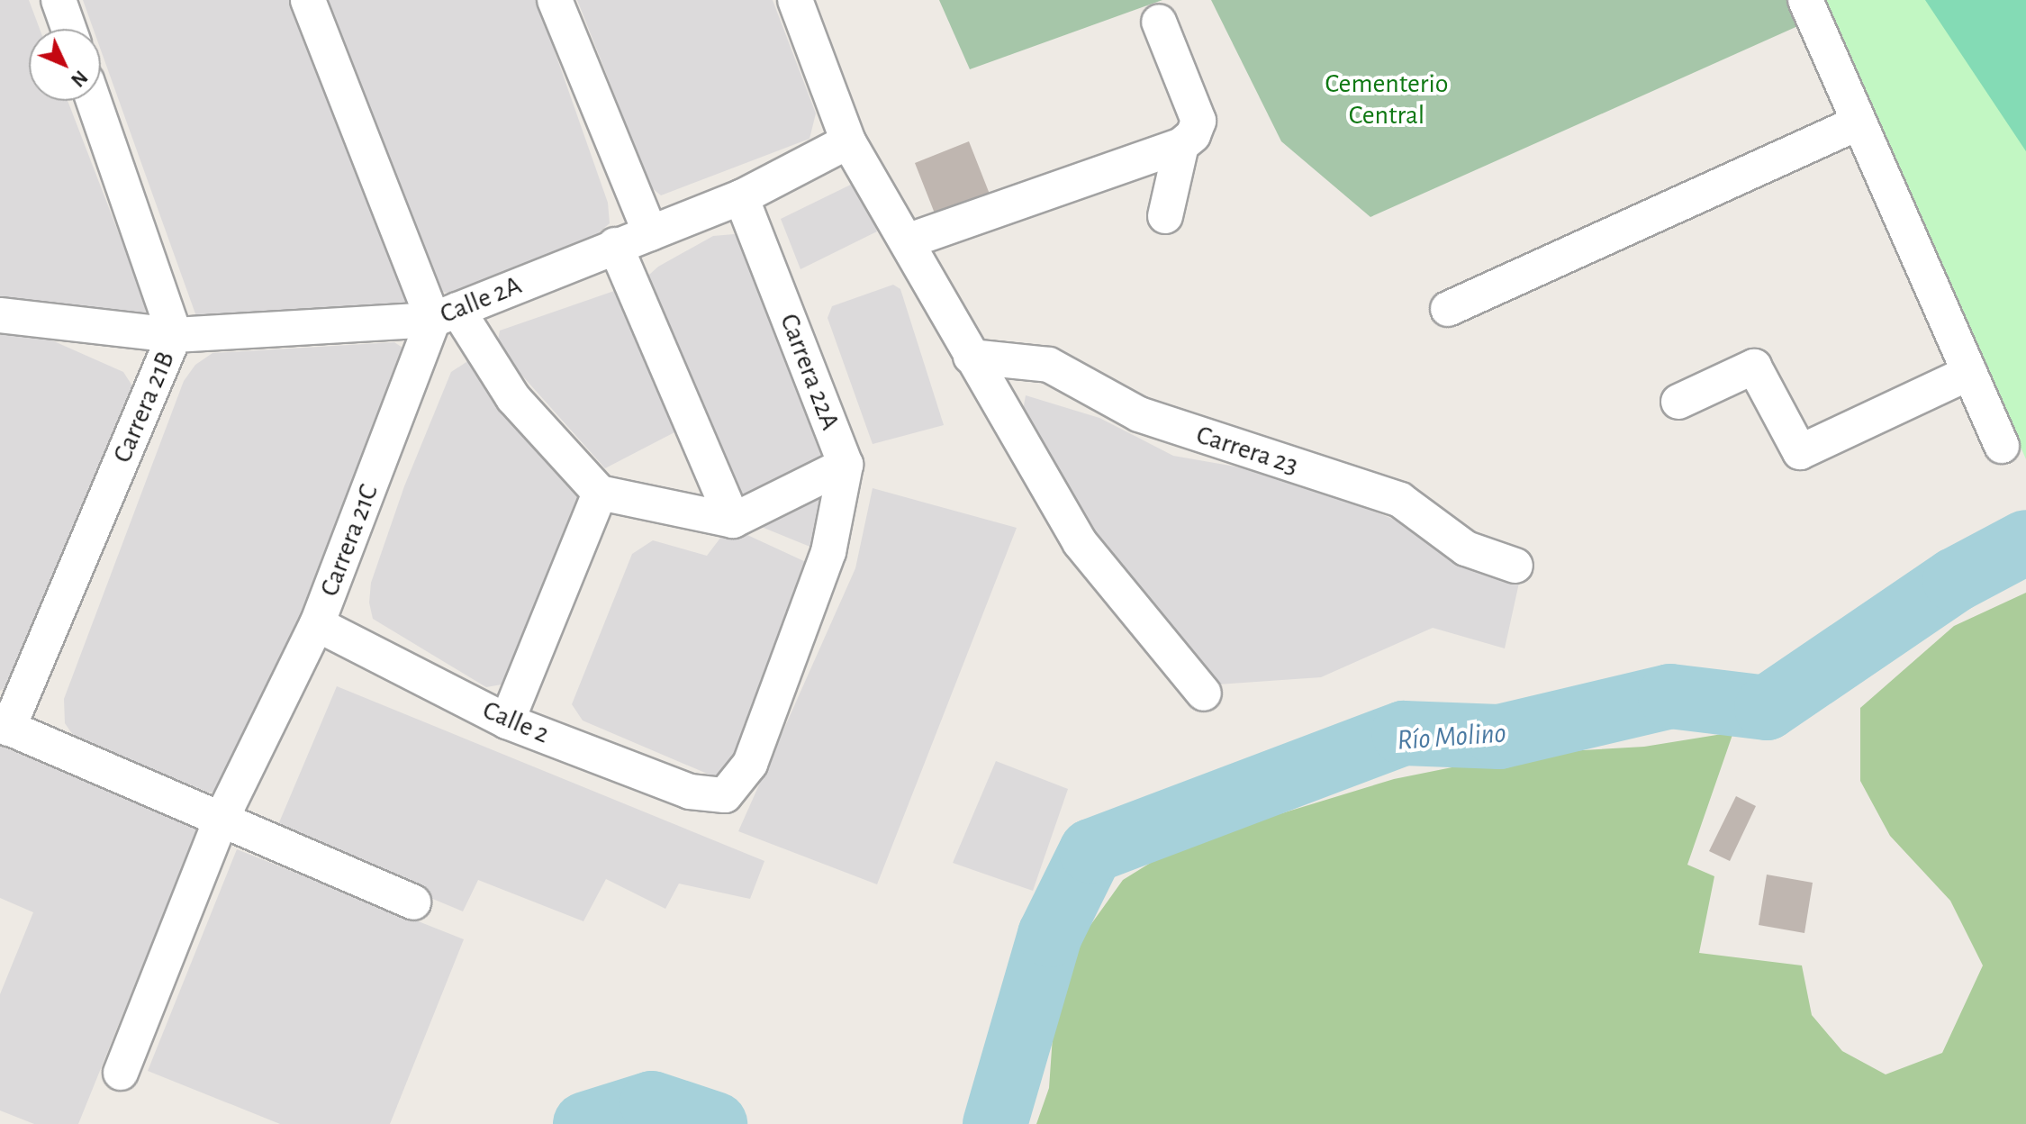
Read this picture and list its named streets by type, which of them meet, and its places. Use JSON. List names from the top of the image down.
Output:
{
  "streets": {
    "street": [
      "Calle 2A",
      "Carrera 22A",
      "Carrera 21B",
      "Carrera 23",
      "Carrera 21C",
      "Calle 2"
    ]
  },
  "crossings": [
    ["Calle 2A", "Carrera 22A"],
    ["Calle 2A", "Carrera 21B"],
    ["Calle 2A", "Carrera 21C"],
    ["Carrera 22A", "Calle 2"],
    ["Carrera 21C", "Calle 2"]
  ],
  "water": ["Río Molino"],
  "parks": ["Cementerio Central"],
  "north": "bottom right"
}
